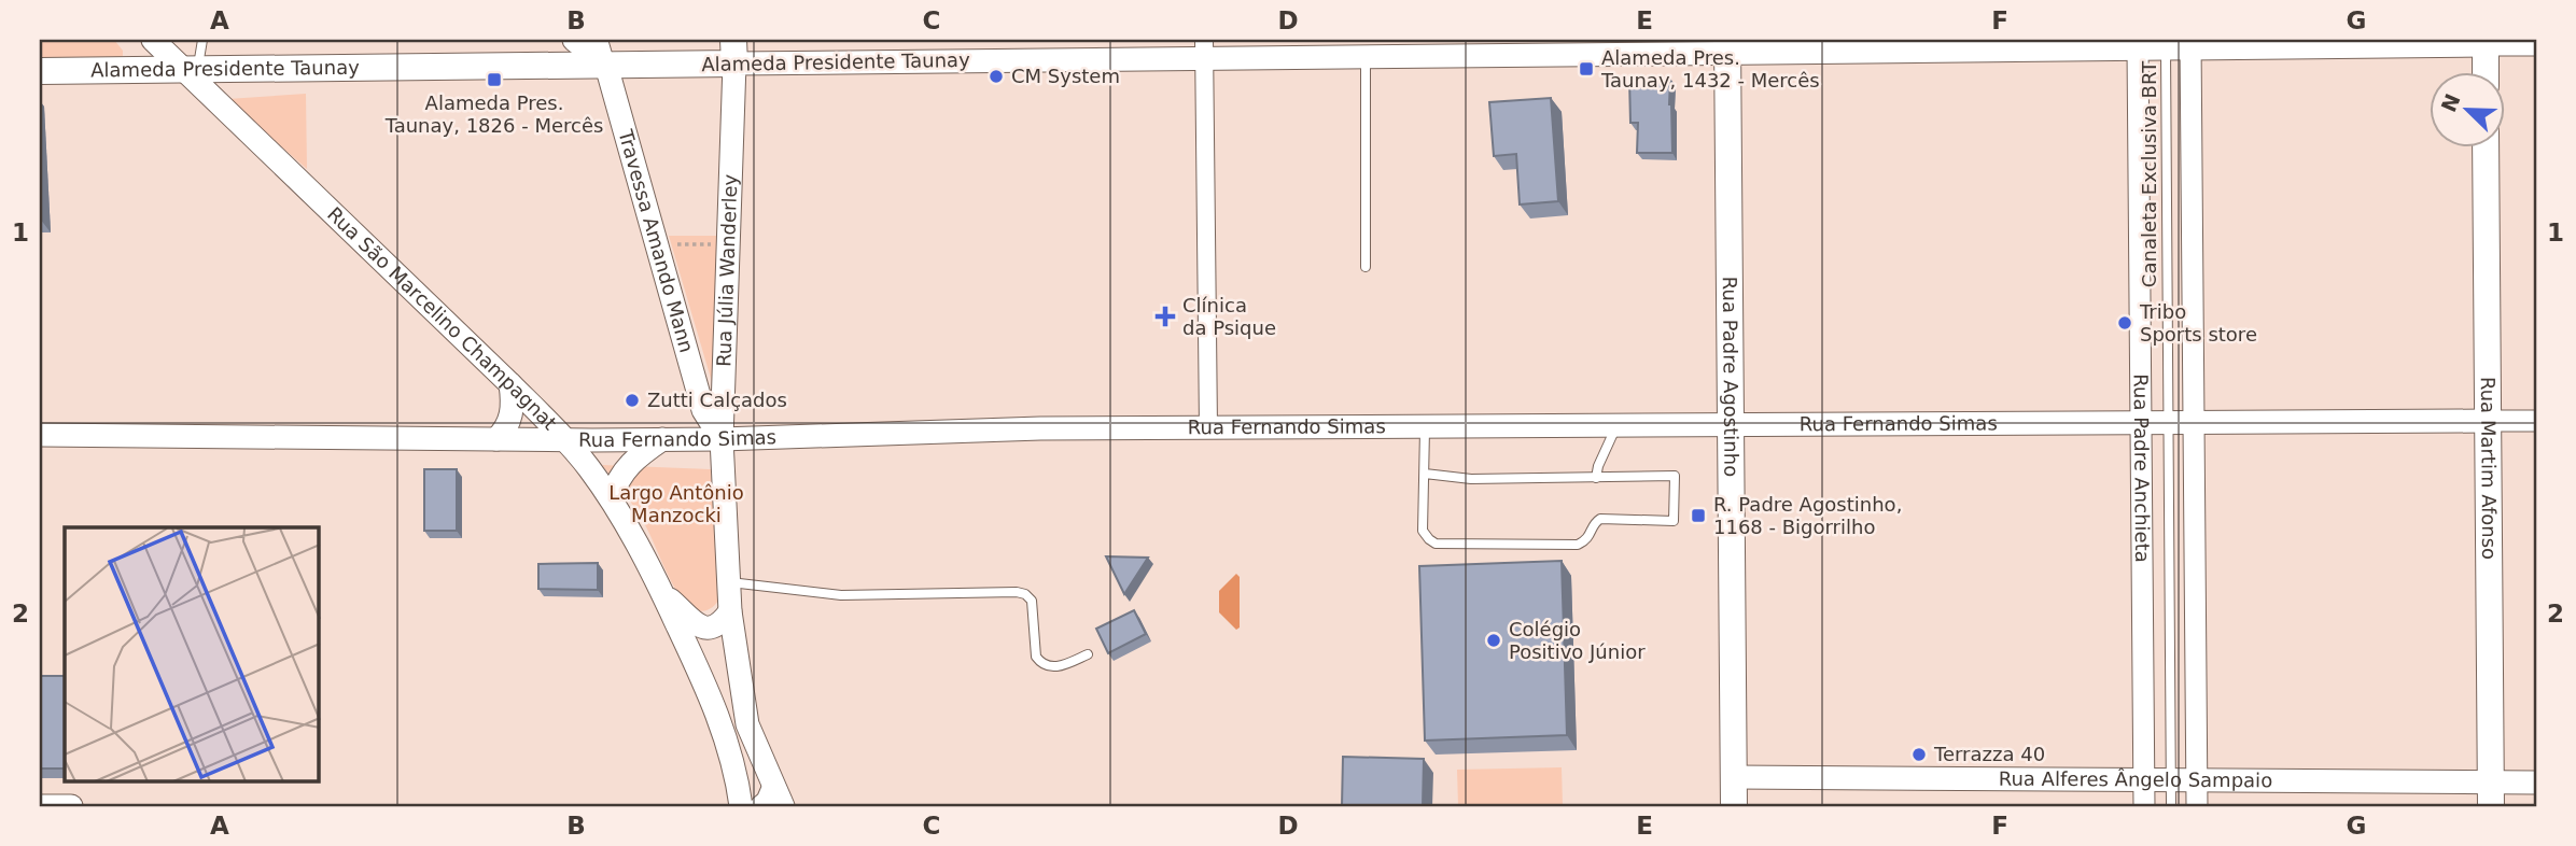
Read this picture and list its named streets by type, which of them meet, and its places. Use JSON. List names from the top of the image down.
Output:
{
  "streets": {
    "main road": [
      "Alameda Presidente Taunay",
      "Travessa Amando Mann",
      "Rua Júlia Wanderley",
      "Rua São Marcelino Champagnat",
      "Rua Padre Agostinho",
      "Rua Fernando Simas",
      "Rua Martim Afonso",
      "Rua Alferes Ângelo Sampaio"
    ],
    "street": ["Rua Padre Anchieta"],
    "lane": ["Canaleta Exclusiva BRT"]
  },
  "crossings": [
    ["Alameda Presidente Taunay", "Canaleta Exclusiva BRT"],
    ["Alameda Presidente Taunay", "Travessa Amando Mann"],
    ["Alameda Presidente Taunay", "Rua Júlia Wanderley"],
    ["Alameda Presidente Taunay", "Rua São Marcelino Champagnat"],
    ["Alameda Presidente Taunay", "Rua Padre Agostinho"],
    ["Alameda Presidente Taunay", "Rua Padre Anchieta"],
    ["Canaleta Exclusiva BRT", "Rua Fernando Simas"],
    ["Canaleta Exclusiva BRT", "Rua Alferes Ângelo Sampaio"],
    ["Travessa Amando Mann", "Rua Júlia Wanderley"],
    ["Travessa Amando Mann", "Rua Fernando Simas"],
    ["Rua Júlia Wanderley", "Rua Fernando Simas"],
    ["Rua São Marcelino Champagnat", "Rua Fernando Simas"],
    ["Rua Padre Agostinho", "Rua Fernando Simas"],
    ["Rua Padre Agostinho", "Rua Alferes Ângelo Sampaio"],
    ["Rua Fernando Simas", "Rua Padre Anchieta"],
    ["Rua Fernando Simas", "Rua Martim Afonso"],
    ["Rua Padre Anchieta", "Rua Alferes Ângelo Sampaio"],
    ["Rua Martim Afonso", "Rua Alferes Ângelo Sampaio"]
  ],
  "parks": ["Largo Antônio Manzocki"],
  "places": {
    "transit": ["Alameda Pres. Taunay, 1432 - Mercês", "Alameda Pres. Taunay, 1826 - Mercês", "R. Padre Agostinho, 1168 - Bigorrilho"],
    "other": [
      "CM System",
      "Tribo Sports store",
      "Zutti Calçados",
      "Colégio Positivo Júnior",
      "Terrazza 40"
    ],
    "health": ["Clínica da Psique"]
  },
  "north": "top left",
  "grid": {
    "columns": [
      "A",
      "B",
      "C",
      "D",
      "E",
      "F",
      "G"
    ],
    "rows": ["1", "2"]
  }
}
